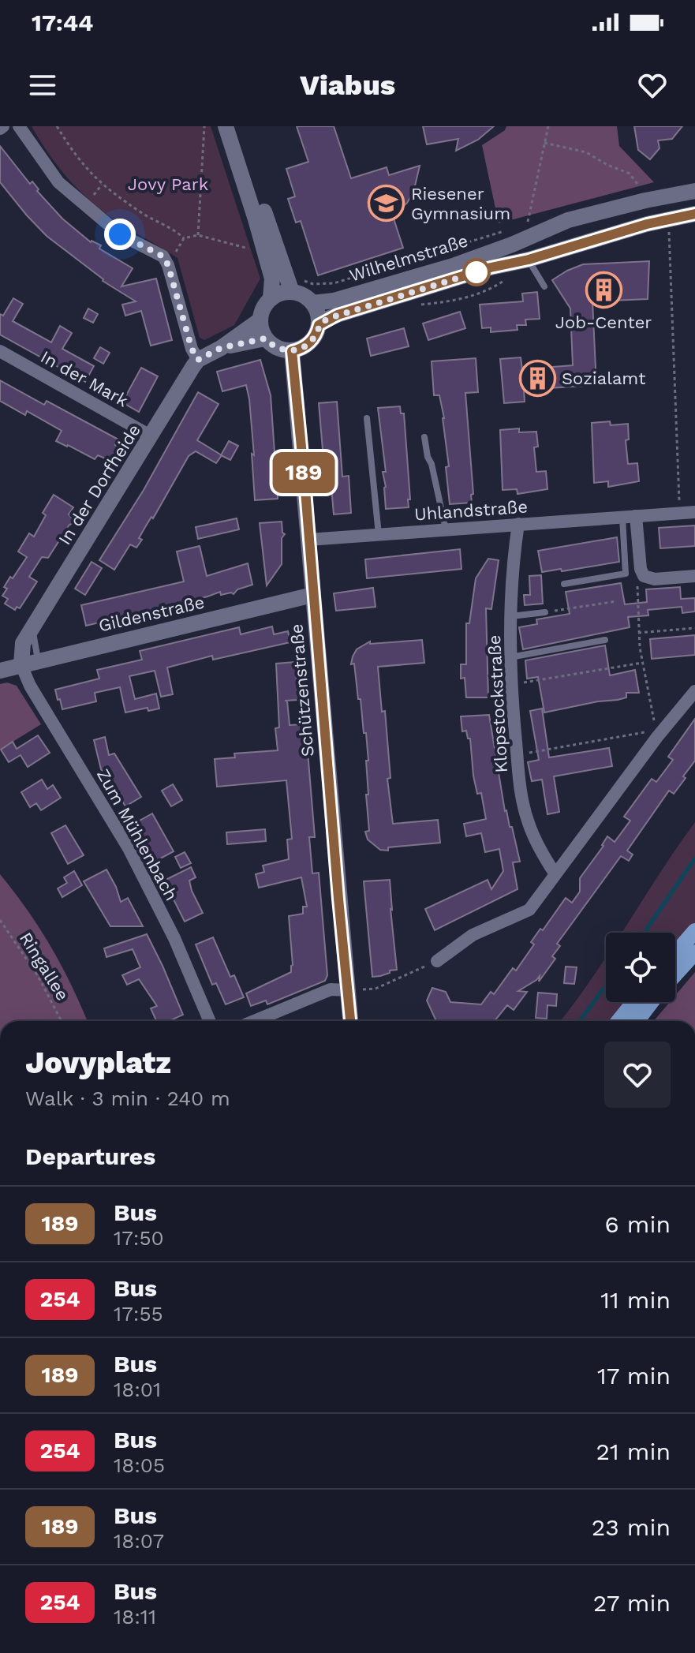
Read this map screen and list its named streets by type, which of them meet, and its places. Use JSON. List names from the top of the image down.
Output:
{
  "streets": {
    "main road": [
      "Wilhelmstraße",
      "In der Dorfheide",
      "Gildenstraße",
      "Schützenstraße"
    ],
    "street": [
      "In der Mark",
      "Uhlandstraße",
      "Klopstockstraße",
      "Zum Mühlenbach"
    ],
    "path": ["Ringallee"]
  },
  "crossings": [
    ["Wilhelmstraße", "Schützenstraße"],
    ["In der Mark", "In der Dorfheide"],
    ["In der Dorfheide", "Gildenstraße"],
    ["In der Dorfheide", "Zum Mühlenbach"],
    ["Uhlandstraße", "Schützenstraße"],
    ["Uhlandstraße", "Klopstockstraße"],
    ["Gildenstraße", "Schützenstraße"],
    ["Gildenstraße", "Zum Mühlenbach"]
  ],
  "parks": ["Jovy Park"],
  "places": {
    "school or university": ["Riesener Gymnasium"],
    "building": ["Job-Center", "Sozialamt"]
  },
  "lines": ["bus line 189"],
  "page": {
    "status": "17:44",
    "header": "Viabus",
    "on_map": "189",
    "heading": [
      ["Jovyplatz", "Walk · 3 min · 240 m"],
      "Departures"
    ],
    "list": [
      {
        "mark": "189",
        "name": "Bus",
        "note": "17:50",
        "value": "6 min"
      },
      {
        "mark": "254",
        "name": "Bus",
        "note": "17:55",
        "value": "11 min"
      },
      {
        "mark": "189",
        "name": "Bus",
        "note": "18:01",
        "value": "17 min"
      },
      {
        "mark": "254",
        "name": "Bus",
        "note": "18:05",
        "value": "21 min"
      },
      {
        "mark": "189",
        "name": "Bus",
        "note": "18:07",
        "value": "23 min"
      },
      {
        "mark": "254",
        "name": "Bus",
        "note": "18:11",
        "value": "27 min"
      }
    ]
  }
}
